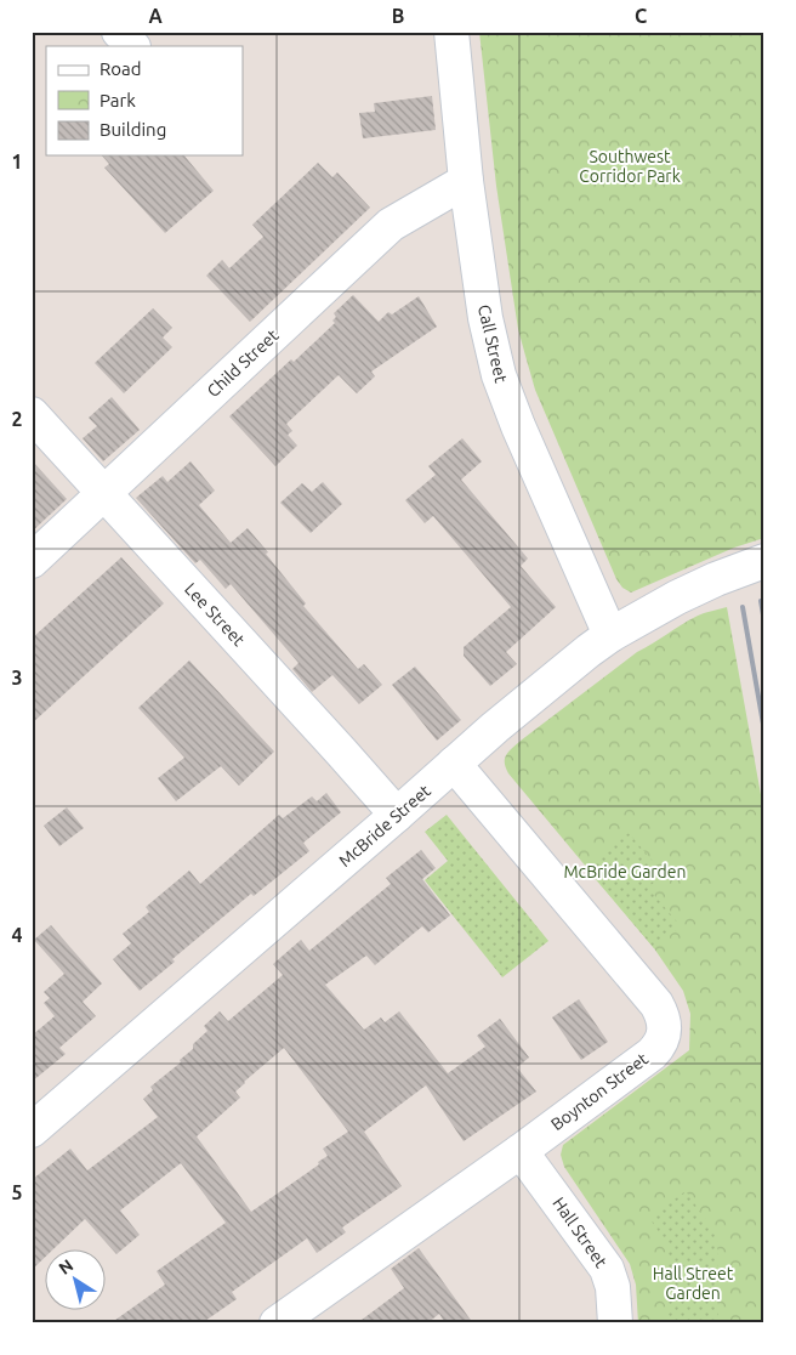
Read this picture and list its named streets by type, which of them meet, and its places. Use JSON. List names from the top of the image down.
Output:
{
  "streets": {
    "street": [
      "Call Street",
      "Child Street",
      "Lee Street",
      "McBride Street",
      "Boynton Street",
      "Hall Street"
    ]
  },
  "crossings": [
    ["Call Street", "Child Street"],
    ["Call Street", "McBride Street"],
    ["Child Street", "Lee Street"],
    ["Lee Street", "McBride Street"],
    ["McBride Street", "Boynton Street"],
    ["Boynton Street", "Hall Street"]
  ],
  "parks": ["Southwest Corridor Park", "McBride Garden", "Hall Street Garden"],
  "legend": ["Road", "Park", "Building"],
  "north": "top left",
  "grid": {
    "columns": ["A", "B", "C"],
    "rows": [
      "1",
      "2",
      "3",
      "4",
      "5"
    ]
  }
}
